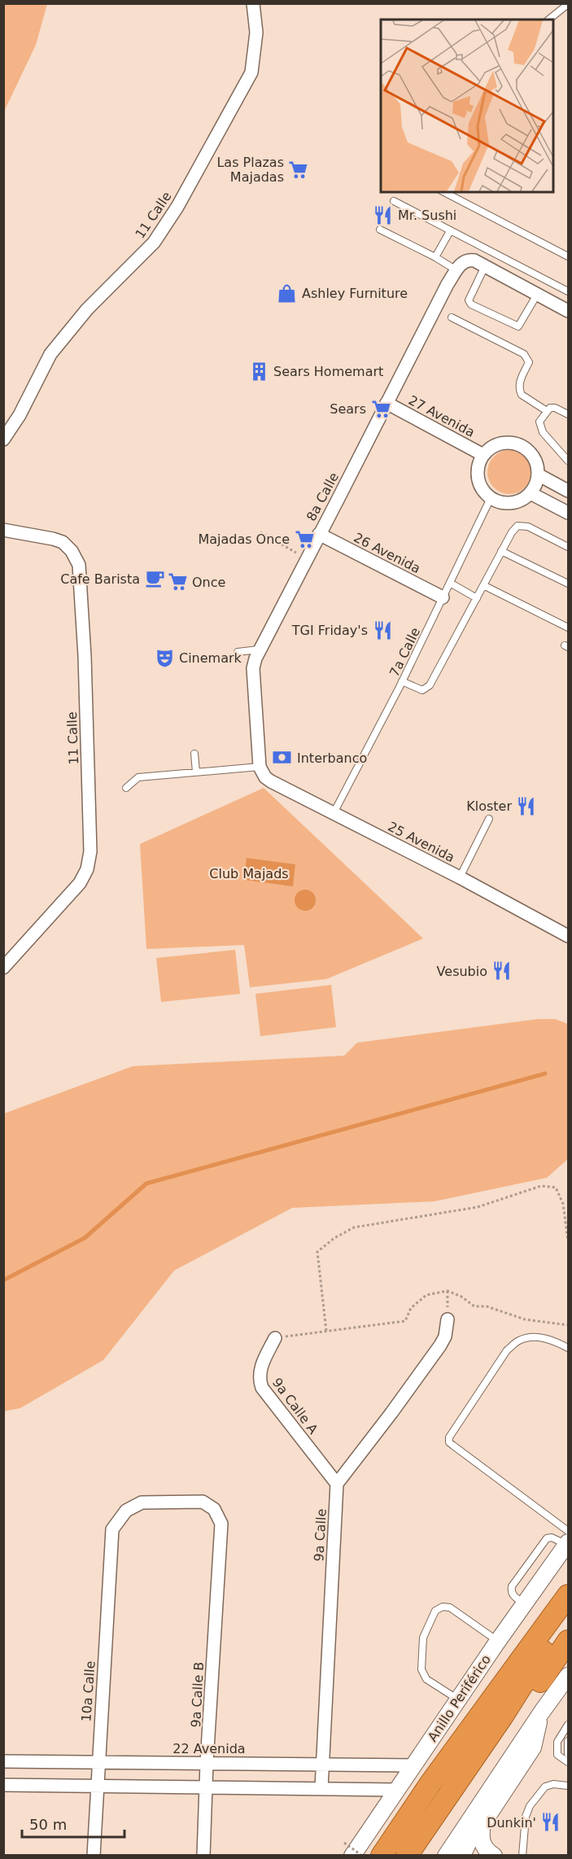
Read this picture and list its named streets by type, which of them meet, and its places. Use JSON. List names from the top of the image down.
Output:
{
  "streets": {
    "highway": ["Anillo Periférico"],
    "street": [
      "11 Calle",
      "27 Avenida",
      "8a Calle",
      "26 Avenida",
      "25 Avenida",
      "9a Calle A",
      "9a Calle",
      "10a Calle",
      "9a Calle B",
      "22 Avenida"
    ],
    "lane": ["7a Calle"]
  },
  "crossings": [
    ["27 Avenida", "8a Calle"],
    ["27 Avenida", "7a Calle"],
    ["8a Calle", "26 Avenida"],
    ["8a Calle", "25 Avenida"],
    ["26 Avenida", "7a Calle"],
    ["7a Calle", "25 Avenida"],
    ["9a Calle A", "9a Calle"],
    ["9a Calle", "22 Avenida"],
    ["10a Calle", "9a Calle B"],
    ["10a Calle", "22 Avenida"],
    ["9a Calle B", "22 Avenida"],
    ["Anillo Periférico", "22 Avenida"]
  ],
  "parks": ["Club Majads"],
  "places": {
    "supermarket": [
      "Las Plazas Majadas",
      "Sears",
      "Majadas Once",
      "Once"
    ],
    "restaurant": [
      "Mr. Sushi",
      "TGI Friday's",
      "Kloster",
      "Vesubio",
      "Dunkin'"
    ],
    "shop": ["Ashley Furniture"],
    "building": ["Sears Homemart"],
    "cafe": ["Cafe Barista"],
    "theatre": ["Cinemark"],
    "bank": ["Interbanco"]
  },
  "scale_bar": "50 m"
}
